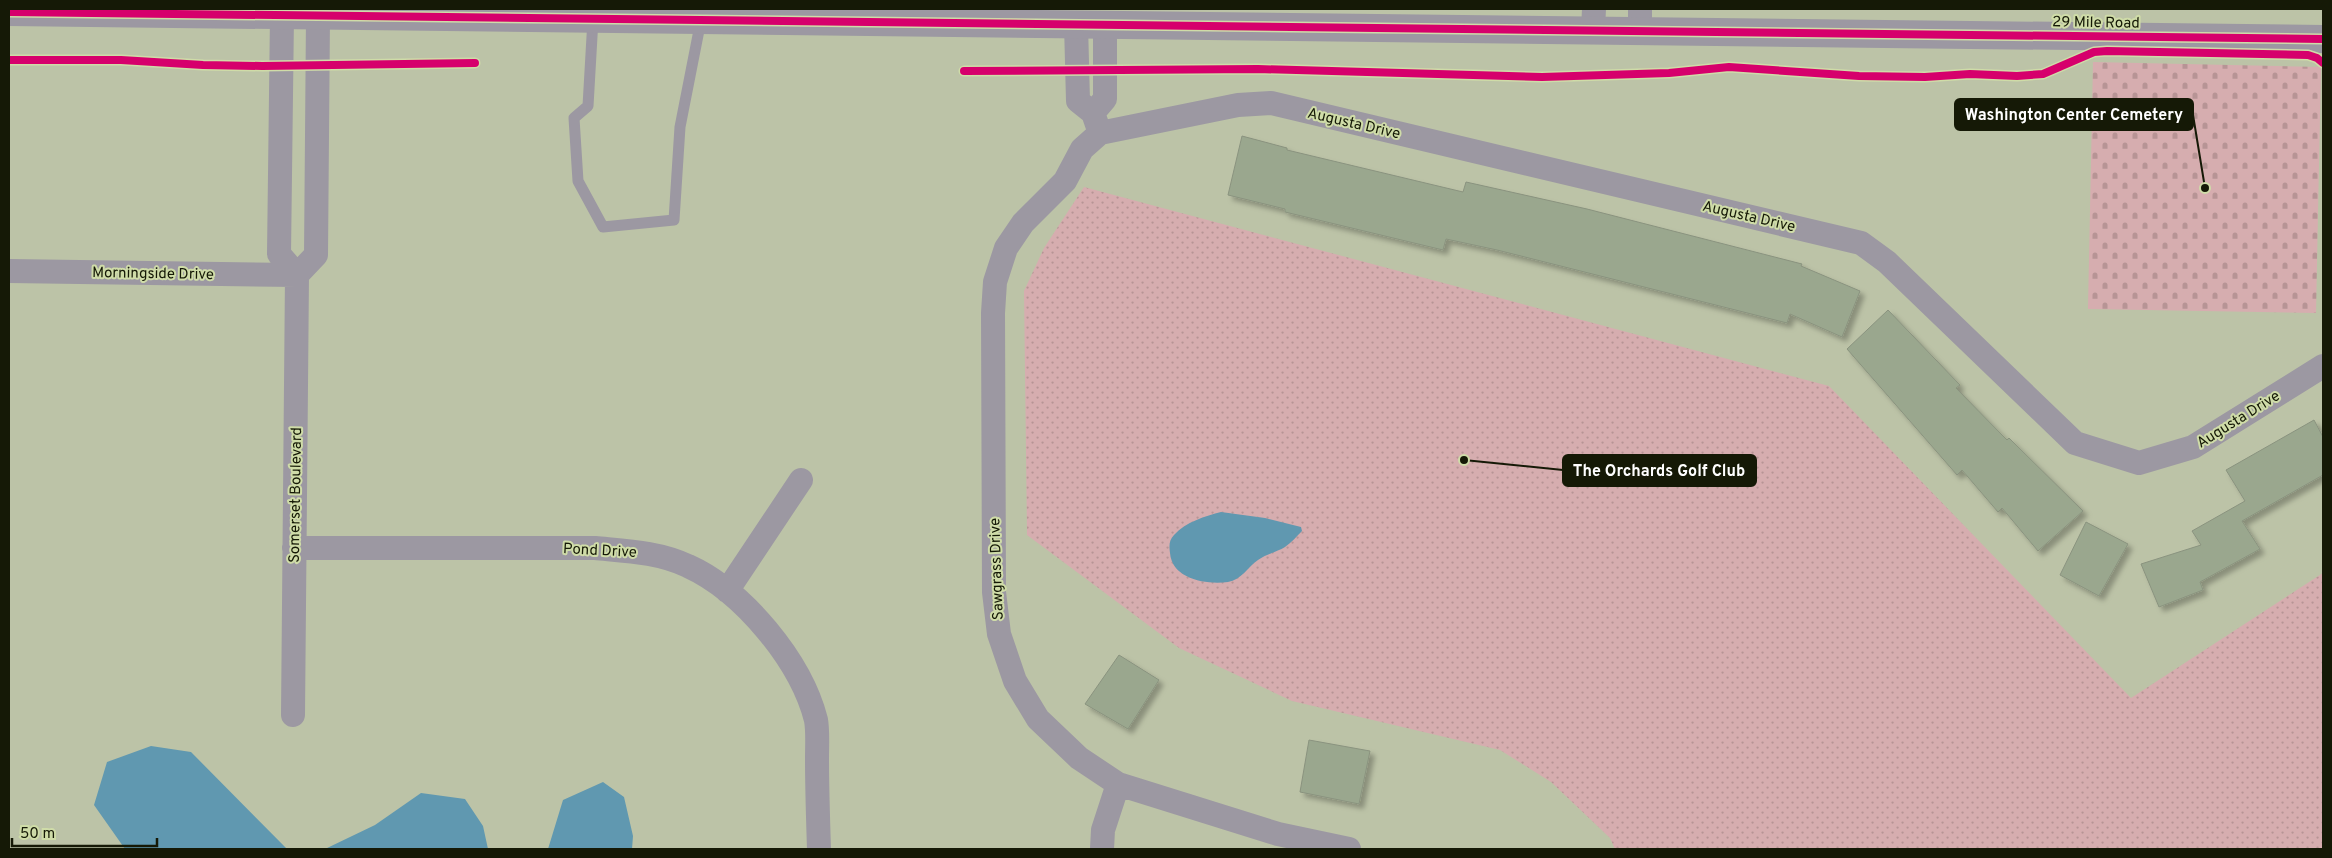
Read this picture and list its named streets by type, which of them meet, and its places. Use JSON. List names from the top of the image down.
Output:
{
  "streets": {
    "street": [
      "29 Mile Road",
      "Augusta Drive",
      "Morningside Drive",
      "Somerset Boulevard",
      "Pond Drive",
      "Sawgrass Drive"
    ]
  },
  "crossings": [
    ["Augusta Drive", "Sawgrass Drive"],
    ["Morningside Drive", "Somerset Boulevard"],
    ["Somerset Boulevard", "Pond Drive"]
  ],
  "places": ["Washington Center Cemetery", "The Orchards Golf Club"],
  "scale_bar": "50 m"
}
